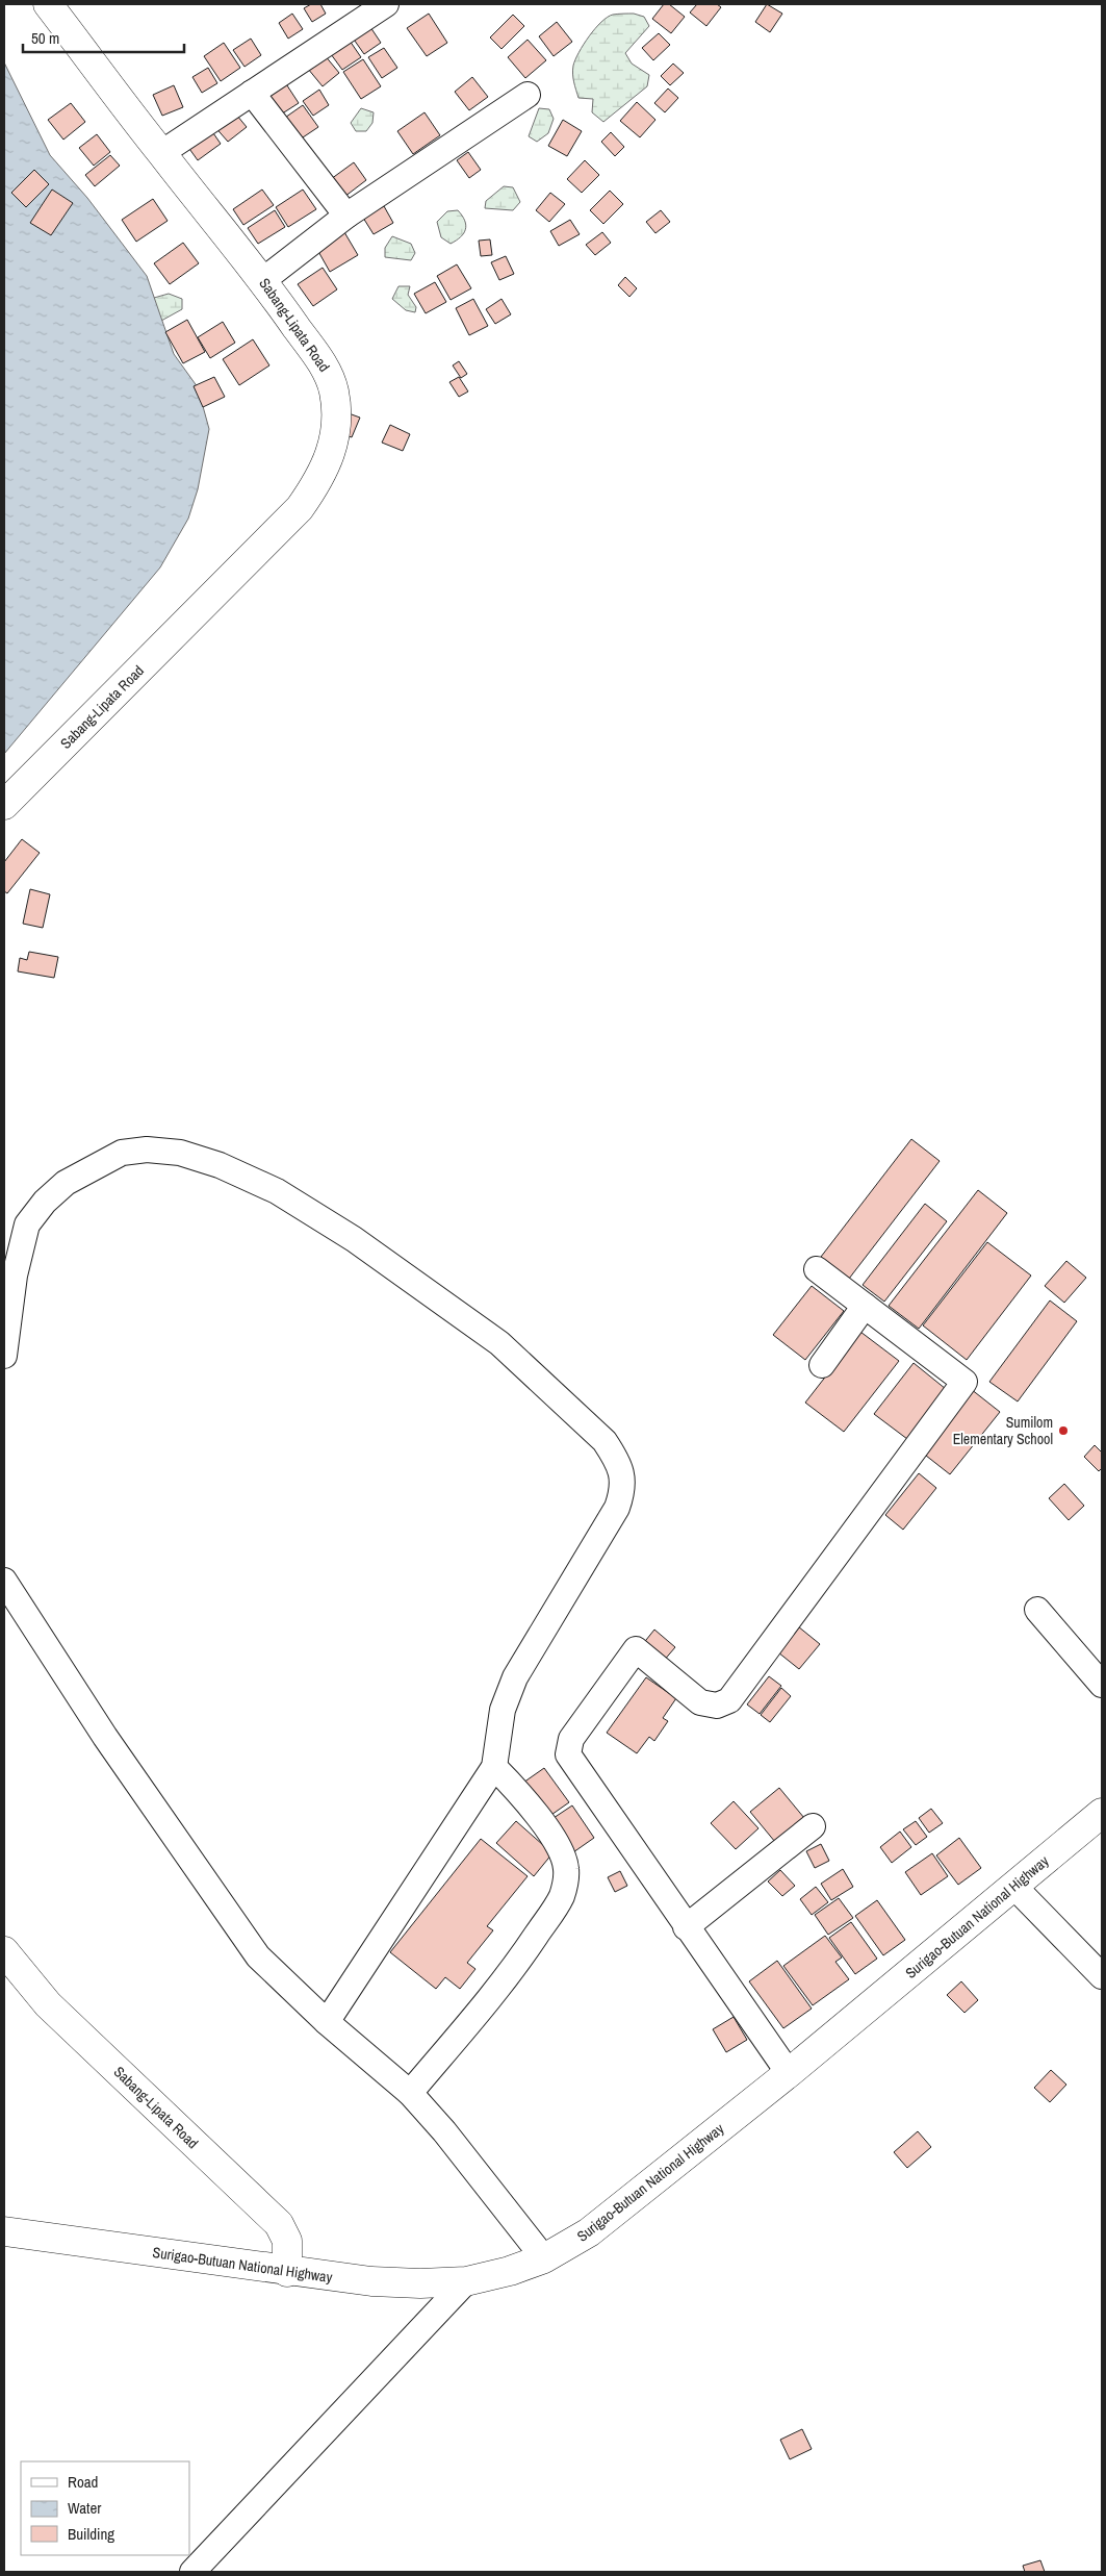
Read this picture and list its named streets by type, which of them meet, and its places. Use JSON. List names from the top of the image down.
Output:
{
  "streets": {
    "main road": ["Sabang-Lipata Road", "Surigao-Butuan National Highway"]
  },
  "crossings": [
    ["Sabang-Lipata Road", "Surigao-Butuan National Highway"]
  ],
  "places": ["Sumilom Elementary School"],
  "legend": ["Road", "Water", "Building"],
  "scale_bar": "50 m"
}
